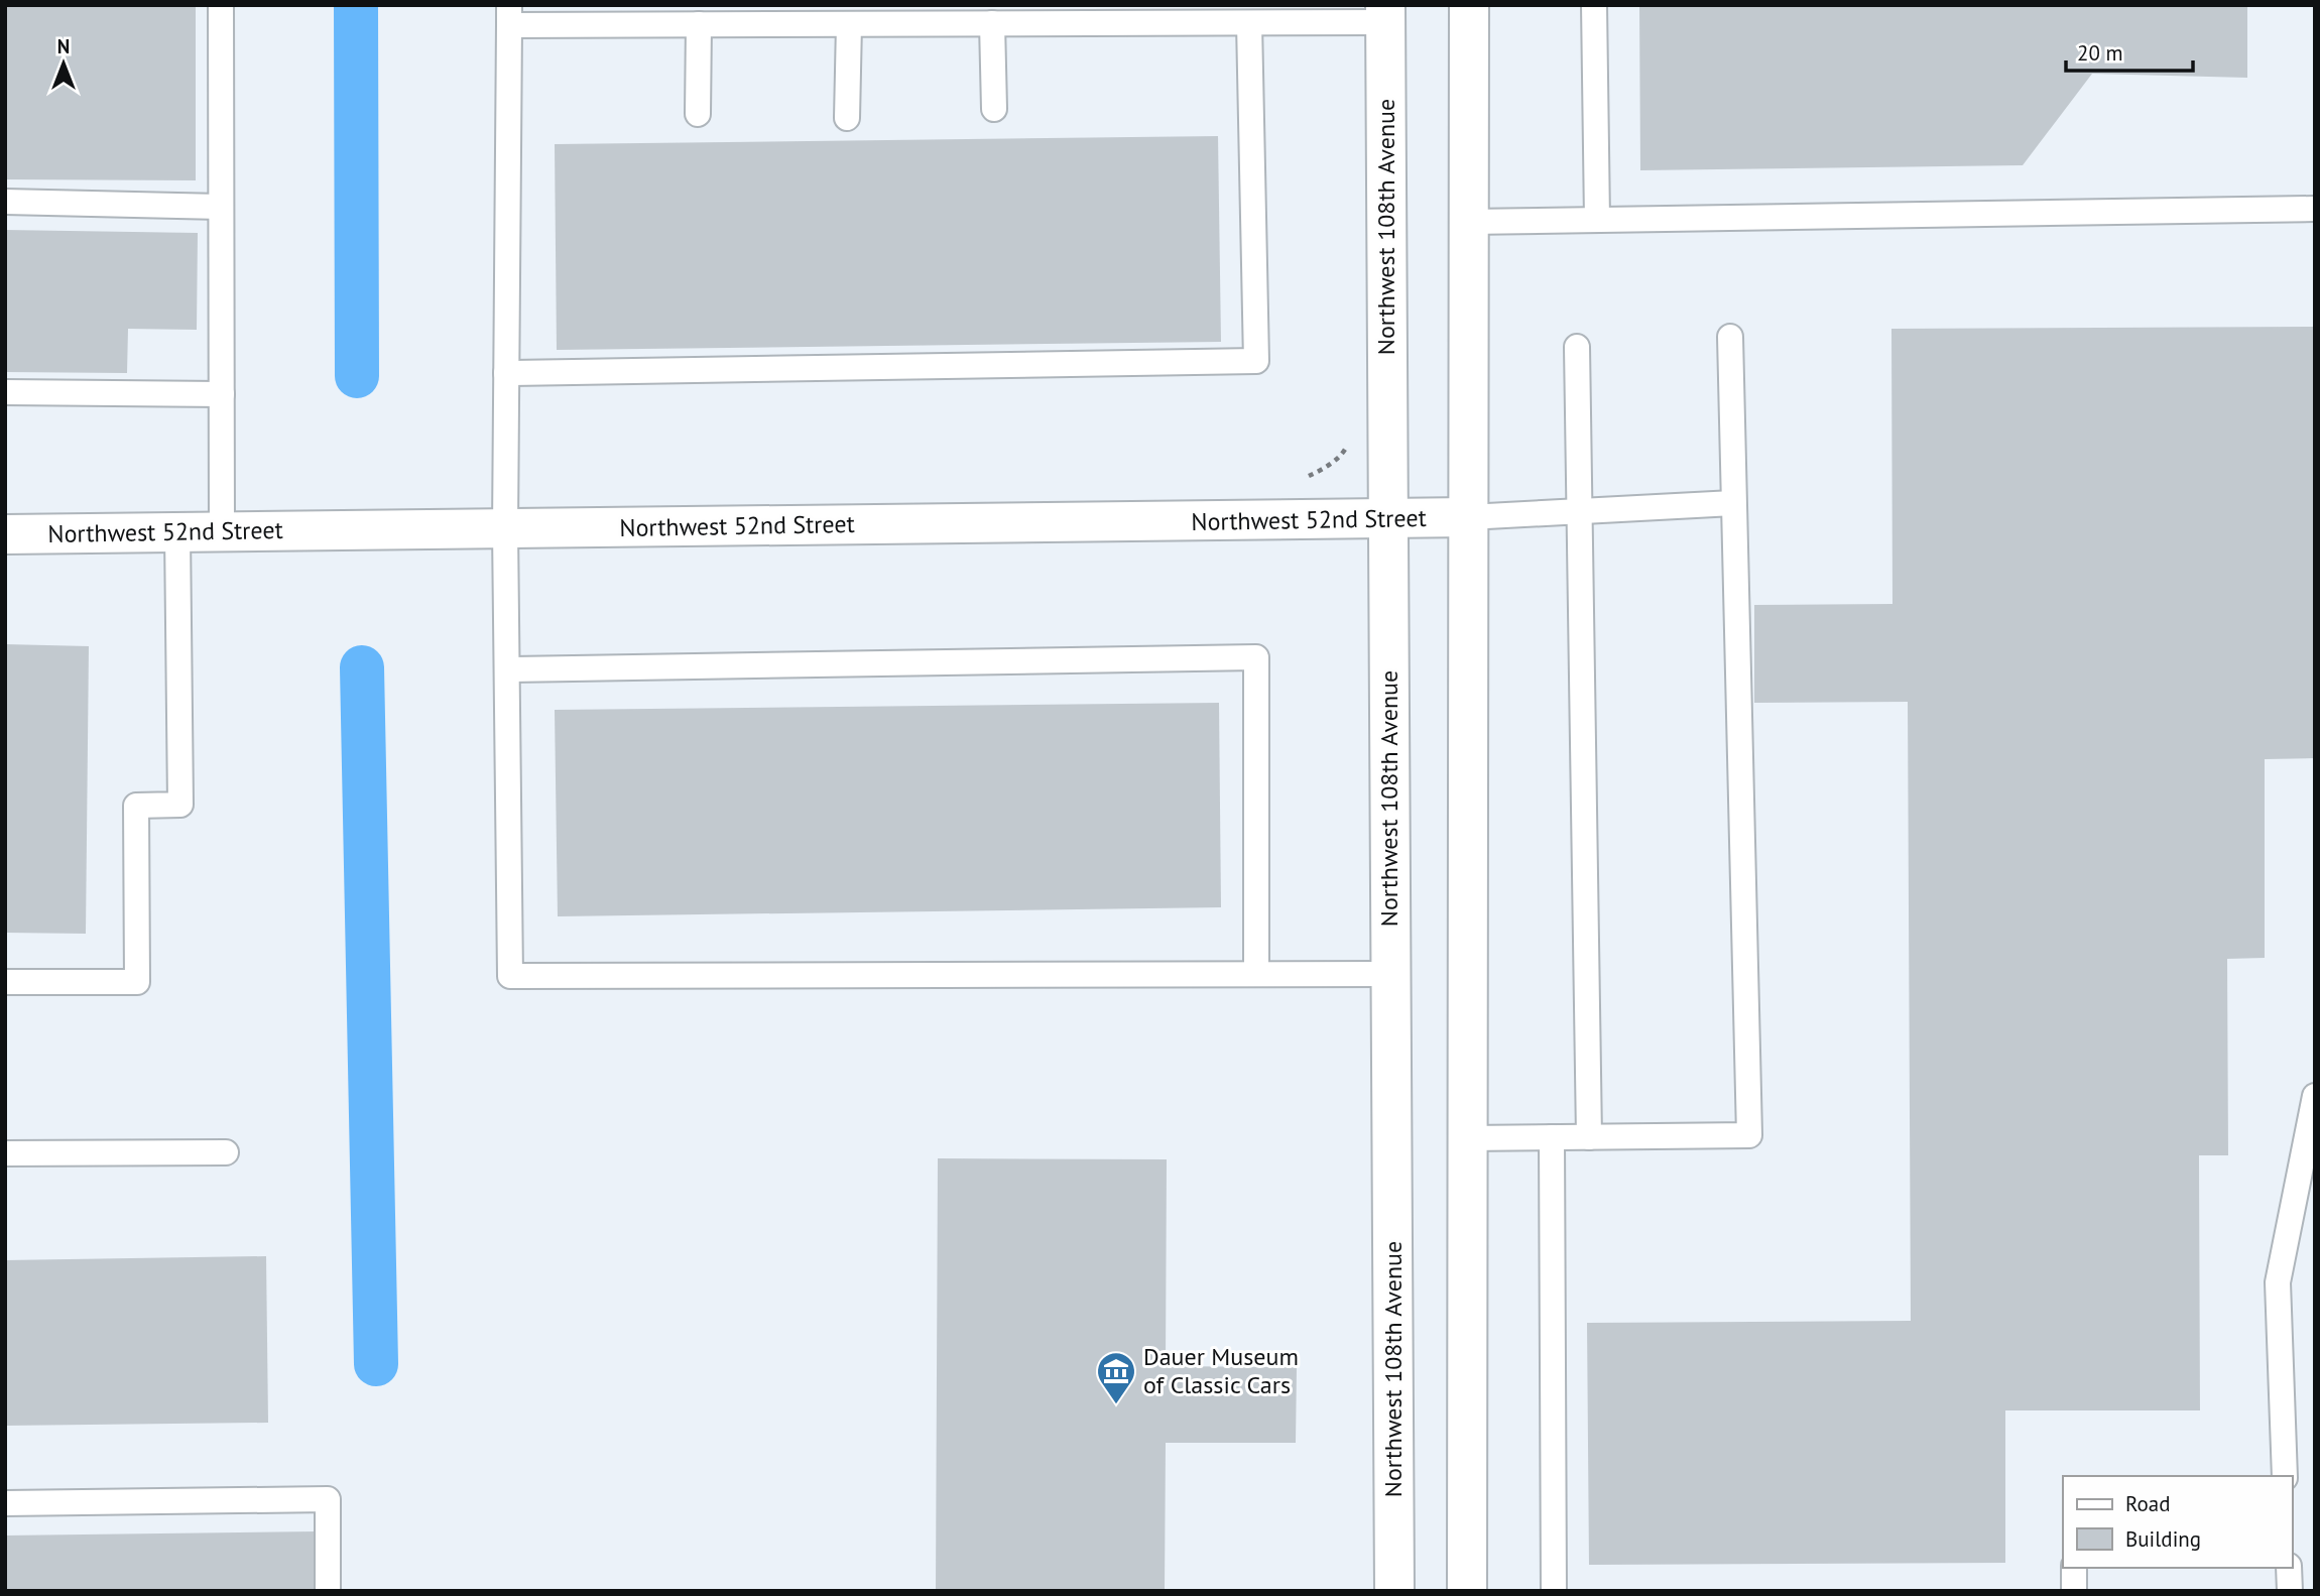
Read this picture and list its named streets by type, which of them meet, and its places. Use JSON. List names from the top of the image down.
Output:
{
  "streets": {
    "street": ["Northwest 108th Avenue", "Northwest 52nd Street"]
  },
  "crossings": [
    ["Northwest 108th Avenue", "Northwest 52nd Street"]
  ],
  "places": {
    "museum": ["Dauer Museum of Classic Cars"]
  },
  "legend": ["Road", "Building"],
  "scale_bar": "20 m",
  "north": "top"
}
